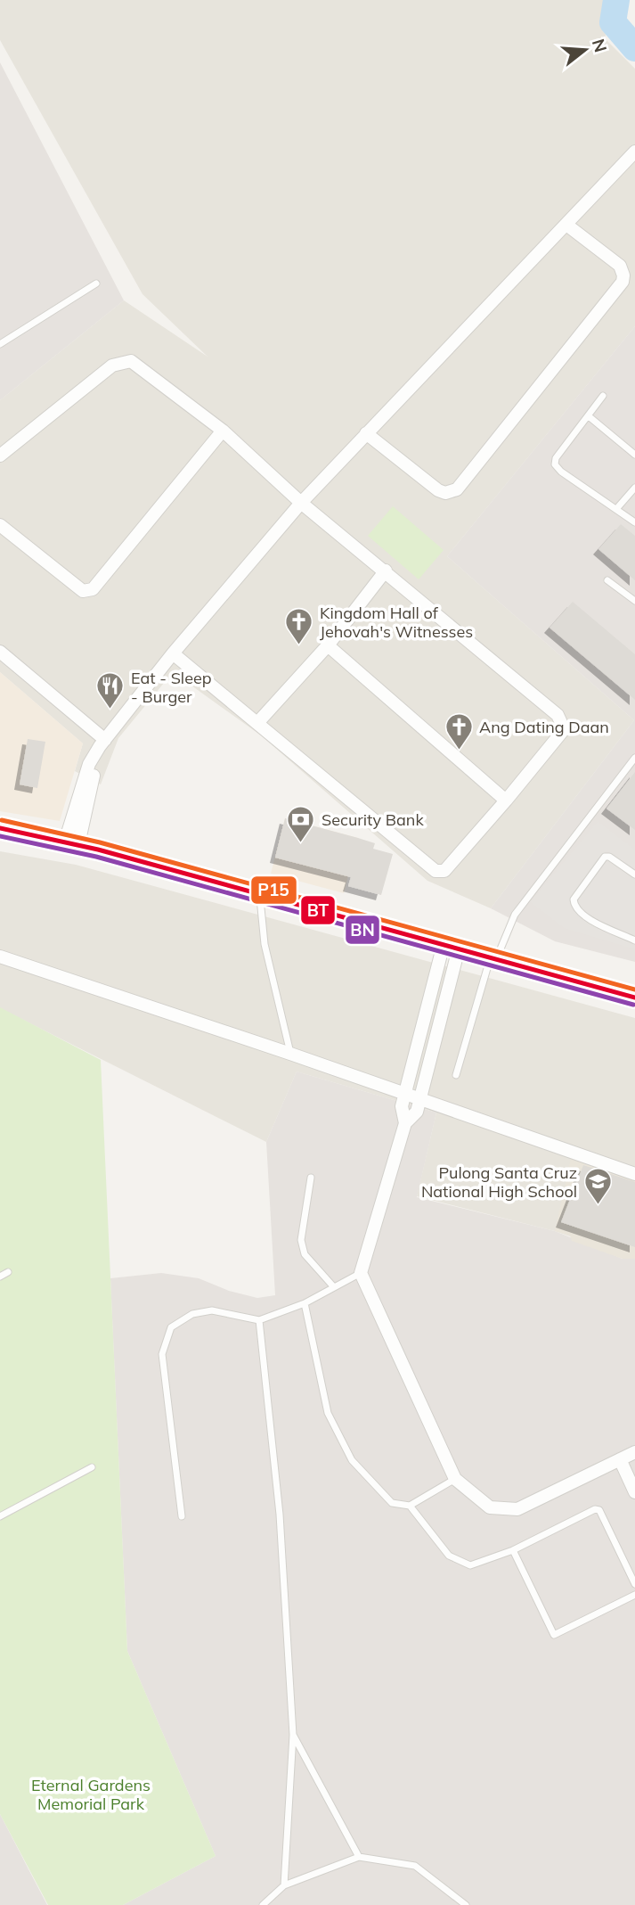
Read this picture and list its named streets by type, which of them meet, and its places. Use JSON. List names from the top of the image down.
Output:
{
  "parks": ["Eternal Gardens Memorial Park"],
  "places": {
    "church": ["Kingdom Hall of Jehovah's Witnesses", "Ang Dating Daan"],
    "restaurant": ["Eat - Sleep - Burger"],
    "bank": ["Security Bank"],
    "school or university": ["Pulong Santa Cruz National High School"]
  },
  "lines": ["transit line P15", "transit line BT", "transit line BN"],
  "north": "right"
}
